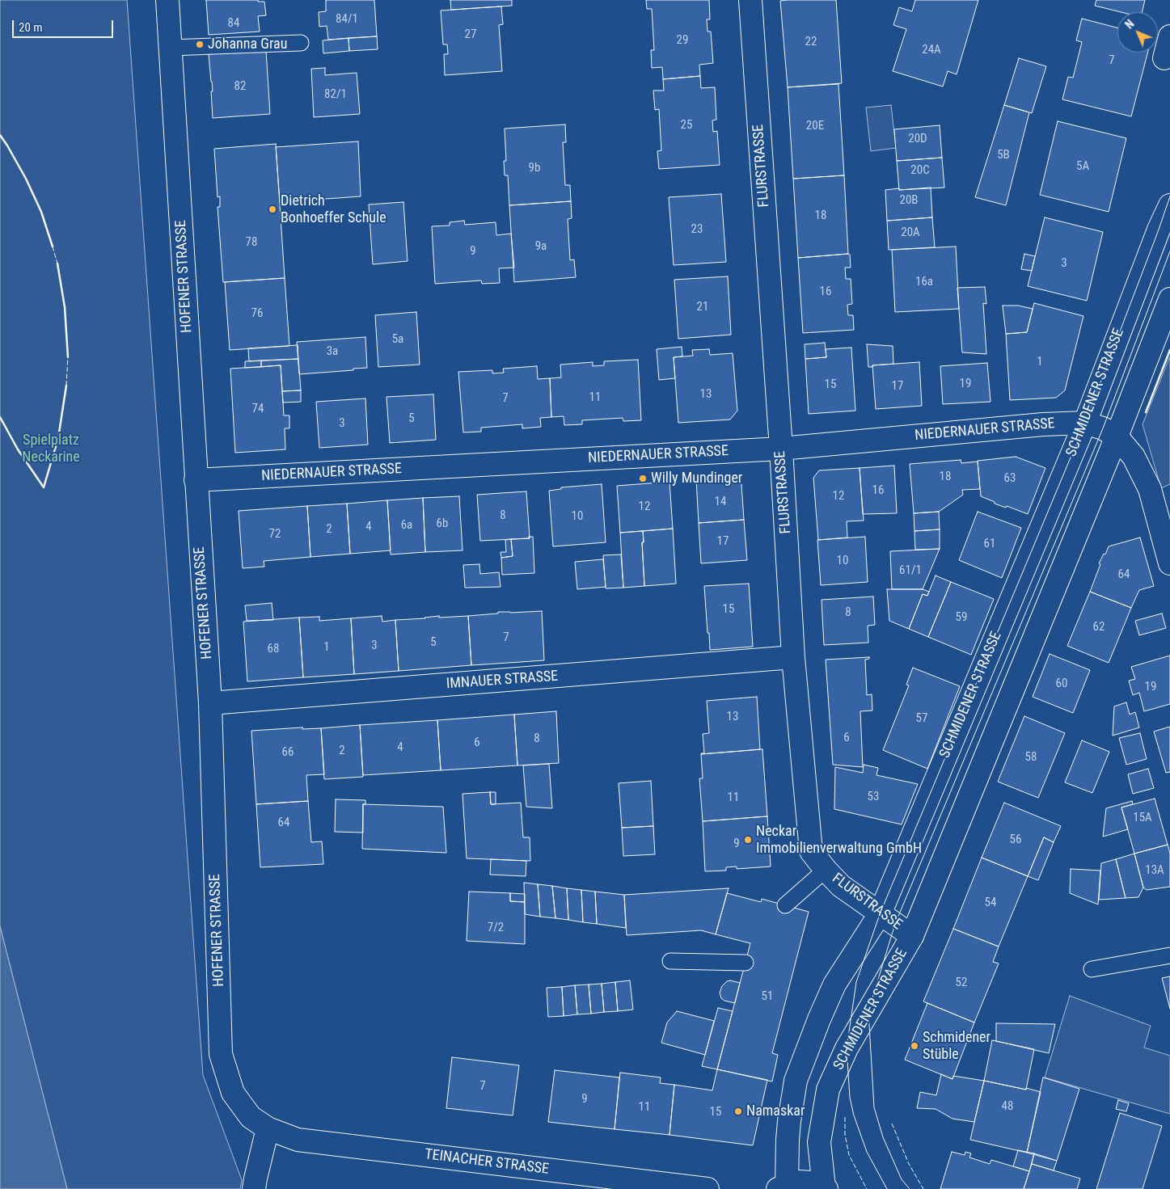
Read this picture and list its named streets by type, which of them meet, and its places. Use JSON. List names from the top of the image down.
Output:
{
  "streets": {
    "street": [
      "FLURSTRASSE",
      "HOFENER STRASSE",
      "SCHMIDENER STRASSE",
      "NIEDERNAUER STRASSE",
      "IMNAUER STRASSE",
      "TEINACHER STRASSE"
    ]
  },
  "crossings": [
    ["FLURSTRASSE", "SCHMIDENER STRASSE"],
    ["FLURSTRASSE", "NIEDERNAUER STRASSE"],
    ["FLURSTRASSE", "IMNAUER STRASSE"],
    ["HOFENER STRASSE", "NIEDERNAUER STRASSE"],
    ["HOFENER STRASSE", "IMNAUER STRASSE"],
    ["HOFENER STRASSE", "TEINACHER STRASSE"],
    ["SCHMIDENER STRASSE", "NIEDERNAUER STRASSE"]
  ],
  "parks": ["Spielplatz Neckarine"],
  "places": [
    "Johanna Grau",
    "Dietrich Bonhoeffer Schule",
    "Willy Mundinger",
    "Neckar Immobilienverwaltung GmbH",
    "Schmidener Stüble",
    "Namaskar"
  ],
  "house_numbers": [
    "84/1",
    "84",
    "27",
    "29",
    "22",
    "24A",
    "7",
    "82",
    "82/1",
    "25",
    "20E",
    "20D",
    "5B",
    "5A",
    "9b",
    "20C",
    "20B",
    "18",
    "23",
    "20A",
    "78",
    "9a",
    "9",
    "3",
    "16a",
    "16",
    "21",
    "76",
    "5a",
    "3a",
    "1",
    "19",
    "15",
    "17",
    "13",
    "11",
    "7",
    "74",
    "5",
    "3",
    "18",
    "63",
    "16",
    "12",
    "14",
    "12",
    "8",
    "10",
    "6b",
    "6a",
    "4",
    "2",
    "72",
    "17",
    "61",
    "10",
    "61/1",
    "64",
    "15",
    "8",
    "59",
    "62",
    "7",
    "5",
    "3",
    "1",
    "68",
    "60",
    "19",
    "13",
    "57",
    "6",
    "8",
    "6",
    "4",
    "2",
    "66",
    "58",
    "53",
    "11",
    "15A",
    "64",
    "56",
    "9",
    "13A",
    "54",
    "7/2",
    "52",
    "51",
    "7",
    "9",
    "48",
    "11",
    "15"
  ],
  "scale_bar": "20 m",
  "north": "top left"
}
